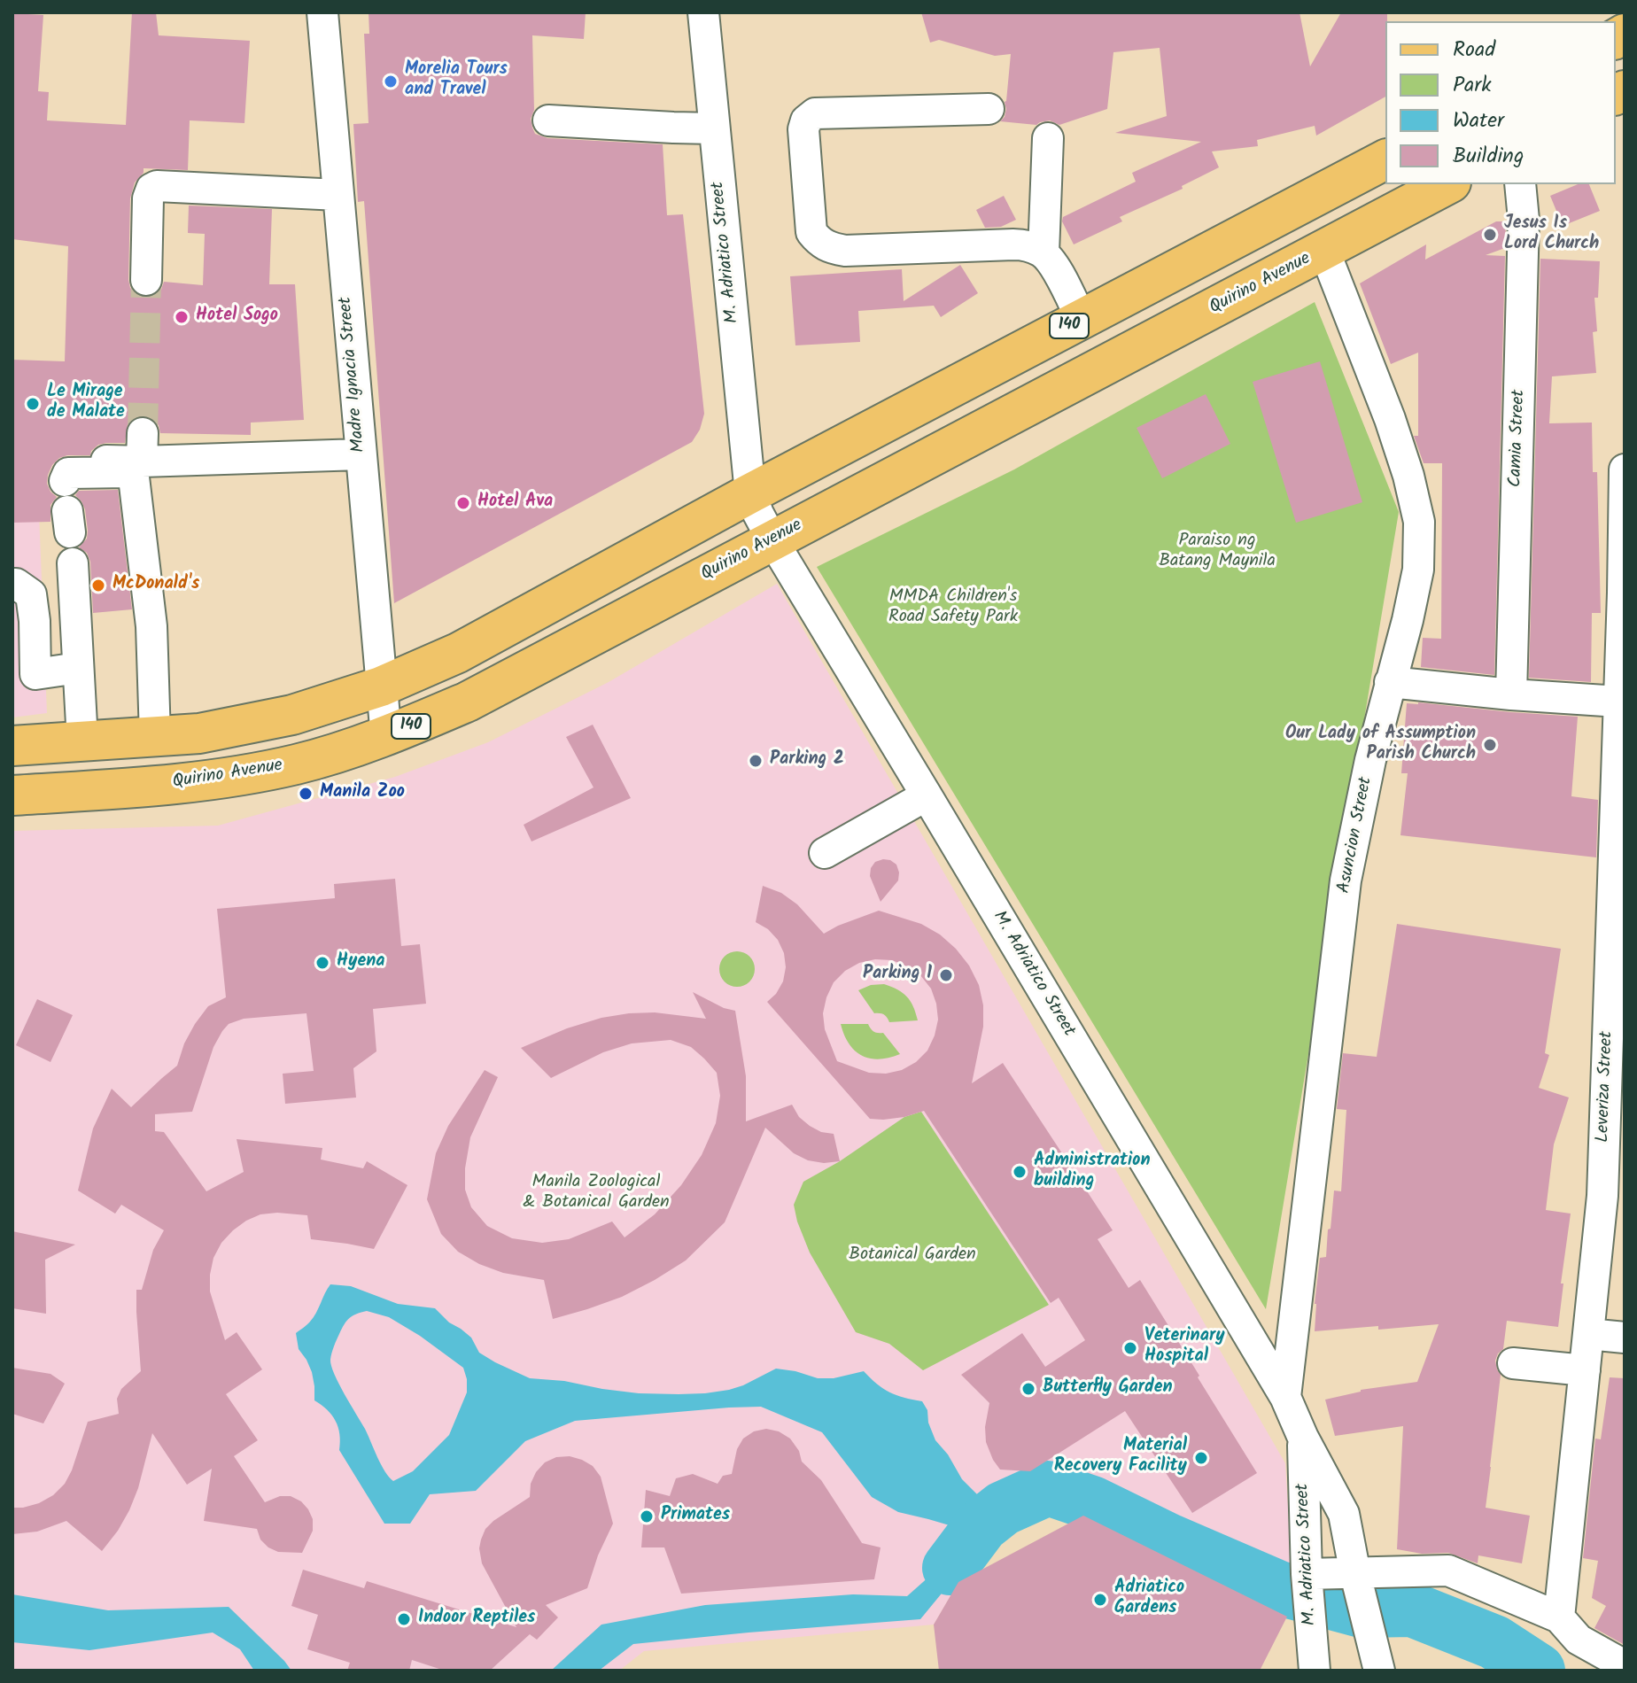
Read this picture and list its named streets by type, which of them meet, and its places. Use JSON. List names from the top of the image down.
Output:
{
  "streets": {
    "main road": ["Quirino Avenue", "140"],
    "street": [
      "M. Adriatico Street",
      "Madre Ignacia Street",
      "Camia Street",
      "Asuncion Street",
      "Leveriza Street"
    ]
  },
  "crossings": [
    ["M. Adriatico Street", "Quirino Avenue"],
    ["M. Adriatico Street", "Asuncion Street"],
    ["Quirino Avenue", "Madre Ignacia Street"],
    ["Quirino Avenue", "Asuncion Street"]
  ],
  "parks": [
    "Paraiso ng Batang Maynila",
    "MMDA Children's Road Safety Park",
    "Manila Zoological & Botanical Garden",
    "Botanical Garden"
  ],
  "places": [
    "Morelia Tours and Travel",
    "Jesus Is Lord Church",
    "Hotel Sogo",
    "Le Mirage de Malate",
    "Hotel Ava",
    "McDonald's",
    "Our Lady of Assumption Parish Church",
    "Parking 2",
    "Manila Zoo",
    "Hyena",
    "Parking 1",
    "Administration building",
    "Veterinary Hospital",
    "Butterfly Garden",
    "Material Recovery Facility",
    "Primates",
    "Adriatico Gardens",
    "Indoor Reptiles"
  ],
  "legend": [
    "Road",
    "Park",
    "Water",
    "Building"
  ]
}
